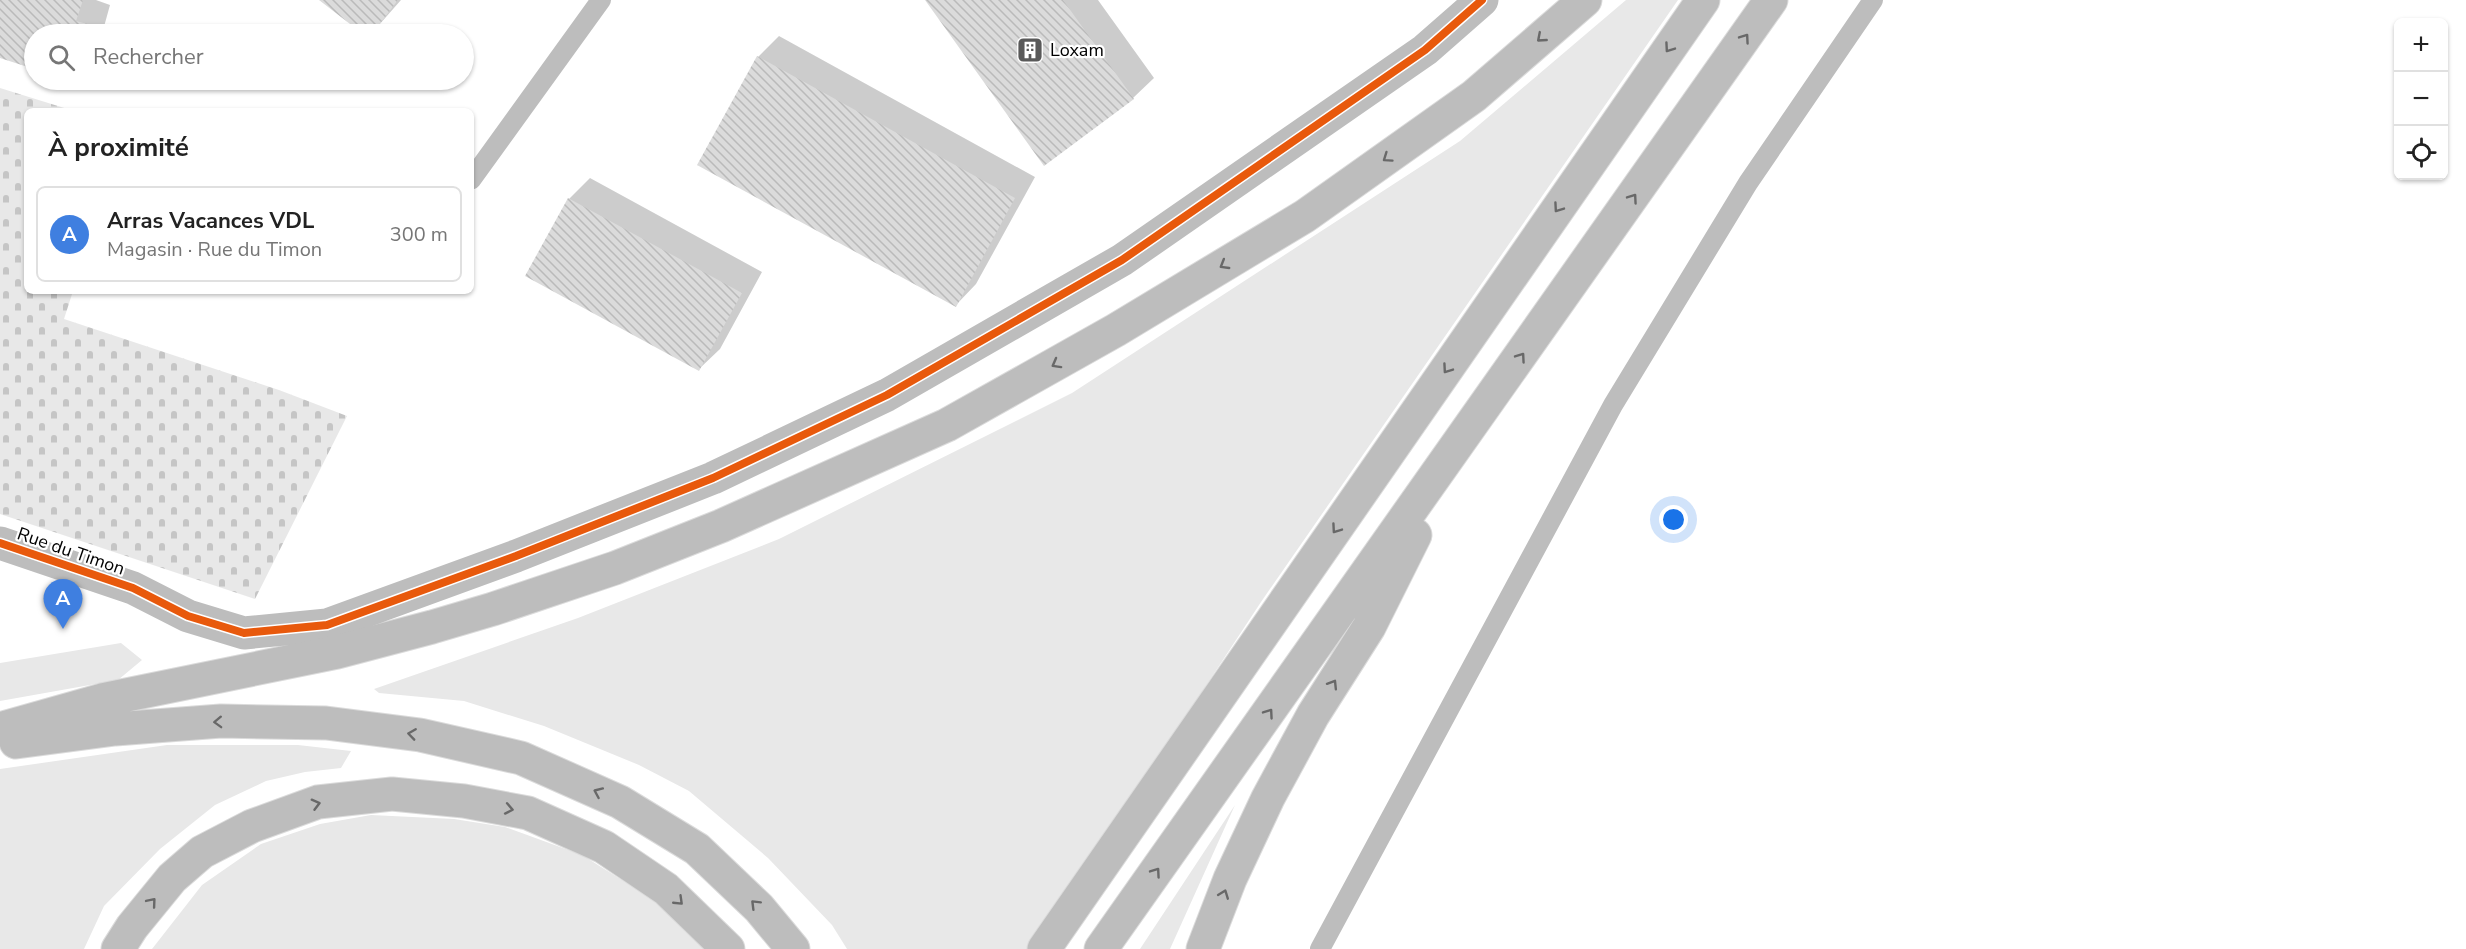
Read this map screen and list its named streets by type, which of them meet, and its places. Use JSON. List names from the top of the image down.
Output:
{
  "streets": {
    "main road": ["Rue du Timon"]
  },
  "places": {
    "building": ["Loxam"]
  },
  "page": {
    "map_buttons": ["+", "−"],
    "search": "Rechercher",
    "heading": "À proximité",
    "list": [
      {
        "mark": "A",
        "name": "Arras Vacances VDL",
        "note": "Magasin · Rue du Timon",
        "value": "300 m"
      }
    ],
    "pins": "A"
  }
}
